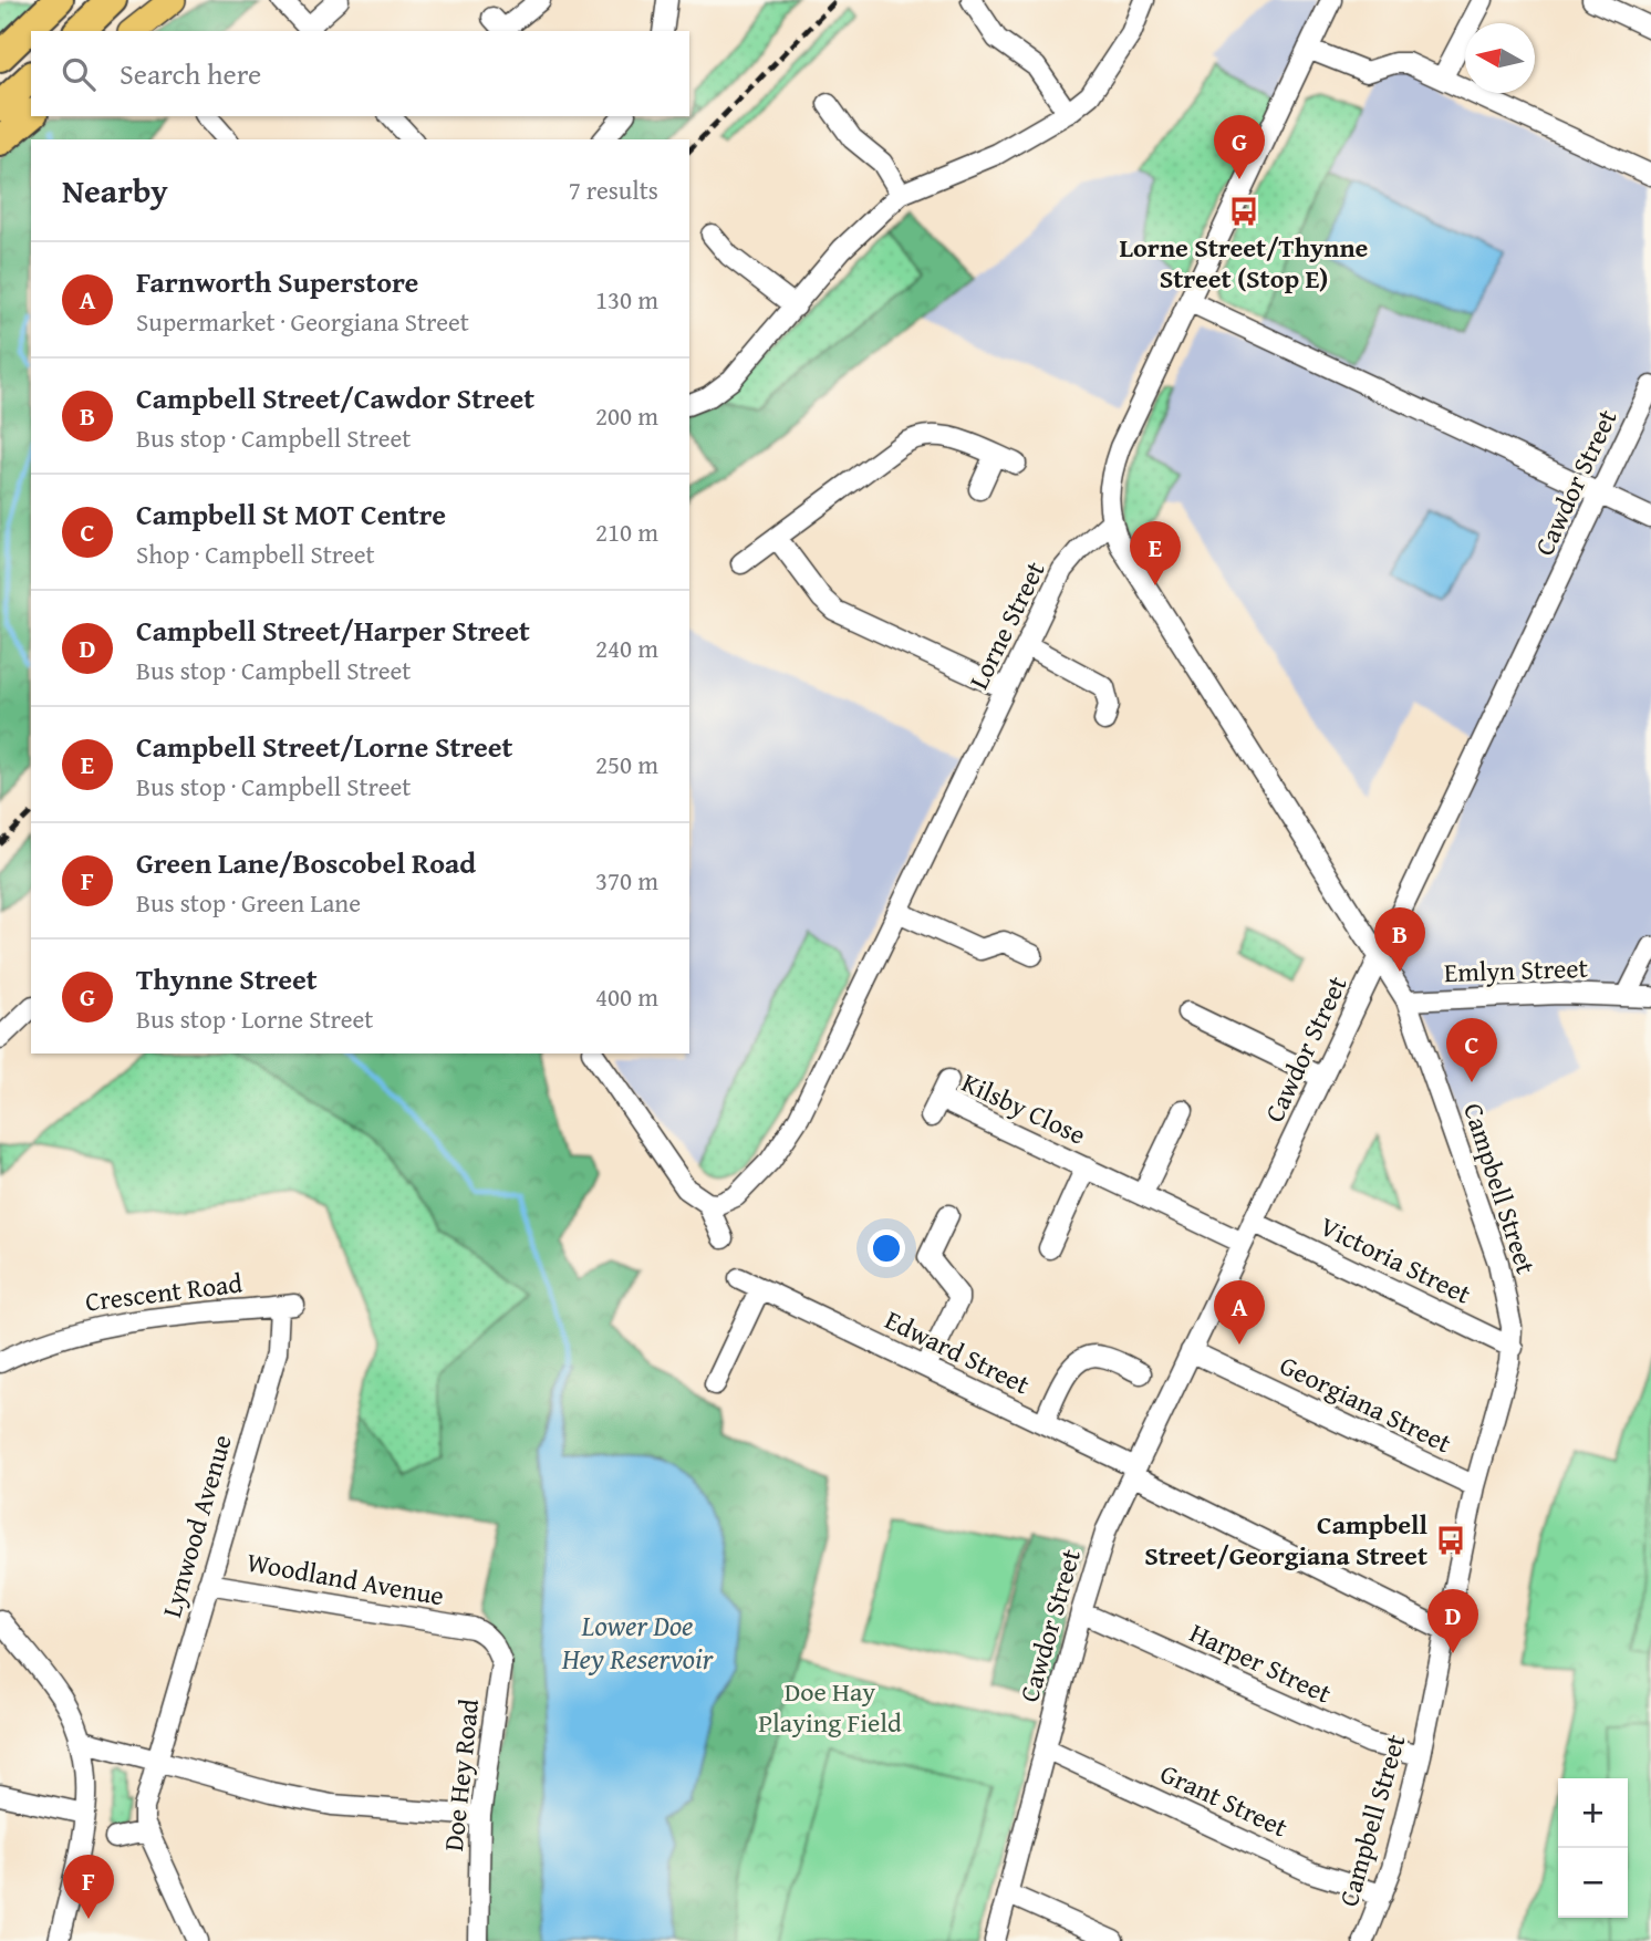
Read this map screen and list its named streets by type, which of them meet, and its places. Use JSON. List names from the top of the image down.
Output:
{
  "streets": {
    "street": [
      "Cawdor Street",
      "Lorne Street",
      "Emlyn Street",
      "Kilsby Close",
      "Campbell Street",
      "Victoria Street",
      "Crescent Road",
      "Edward Street",
      "Georgiana Street",
      "Lynwood Avenue",
      "Woodland Avenue",
      "Harper Street",
      "Doe Hey Road",
      "Grant Street"
    ]
  },
  "crossings": [
    ["Cawdor Street", "Kilsby Close"],
    ["Cawdor Street", "Campbell Street"],
    ["Cawdor Street", "Victoria Street"],
    ["Cawdor Street", "Edward Street"],
    ["Cawdor Street", "Georgiana Street"],
    ["Cawdor Street", "Harper Street"],
    ["Cawdor Street", "Grant Street"],
    ["Lorne Street", "Campbell Street"],
    ["Emlyn Street", "Campbell Street"],
    ["Campbell Street", "Victoria Street"],
    ["Campbell Street", "Edward Street"],
    ["Campbell Street", "Georgiana Street"],
    ["Campbell Street", "Harper Street"],
    ["Campbell Street", "Grant Street"],
    ["Crescent Road", "Lynwood Avenue"],
    ["Lynwood Avenue", "Woodland Avenue"],
    ["Woodland Avenue", "Doe Hey Road"]
  ],
  "water": ["Lower Doe Hey Reservoir"],
  "parks": ["Doe Hay Playing Field"],
  "places": {
    "bus stop": ["Lorne Street/Thynne Street (Stop E)", "Campbell Street/Georgiana Street"]
  },
  "north": "left",
  "page": {
    "search": "Search here",
    "pins": [
      "G",
      "E",
      "B",
      "C",
      "A",
      "D",
      "F"
    ],
    "heading": ["Nearby", "7 results"],
    "list": [
      {
        "mark": "A",
        "name": "Farnworth Superstore",
        "note": "Supermarket · Georgiana Street",
        "value": "130 m"
      },
      {
        "mark": "B",
        "name": "Campbell Street/Cawdor Street",
        "note": "Bus stop · Campbell Street",
        "value": "200 m"
      },
      {
        "mark": "C",
        "name": "Campbell St MOT Centre",
        "note": "Shop · Campbell Street",
        "value": "210 m"
      },
      {
        "mark": "D",
        "name": "Campbell Street/Harper Street",
        "note": "Bus stop · Campbell Street",
        "value": "240 m"
      },
      {
        "mark": "E",
        "name": "Campbell Street/Lorne Street",
        "note": "Bus stop · Campbell Street",
        "value": "250 m"
      },
      {
        "mark": "F",
        "name": "Green Lane/Boscobel Road",
        "note": "Bus stop · Green Lane",
        "value": "370 m"
      },
      {
        "mark": "G",
        "name": "Thynne Street",
        "note": "Bus stop · Lorne Street",
        "value": "400 m"
      }
    ],
    "map_buttons": ["+", "−"]
  }
}
